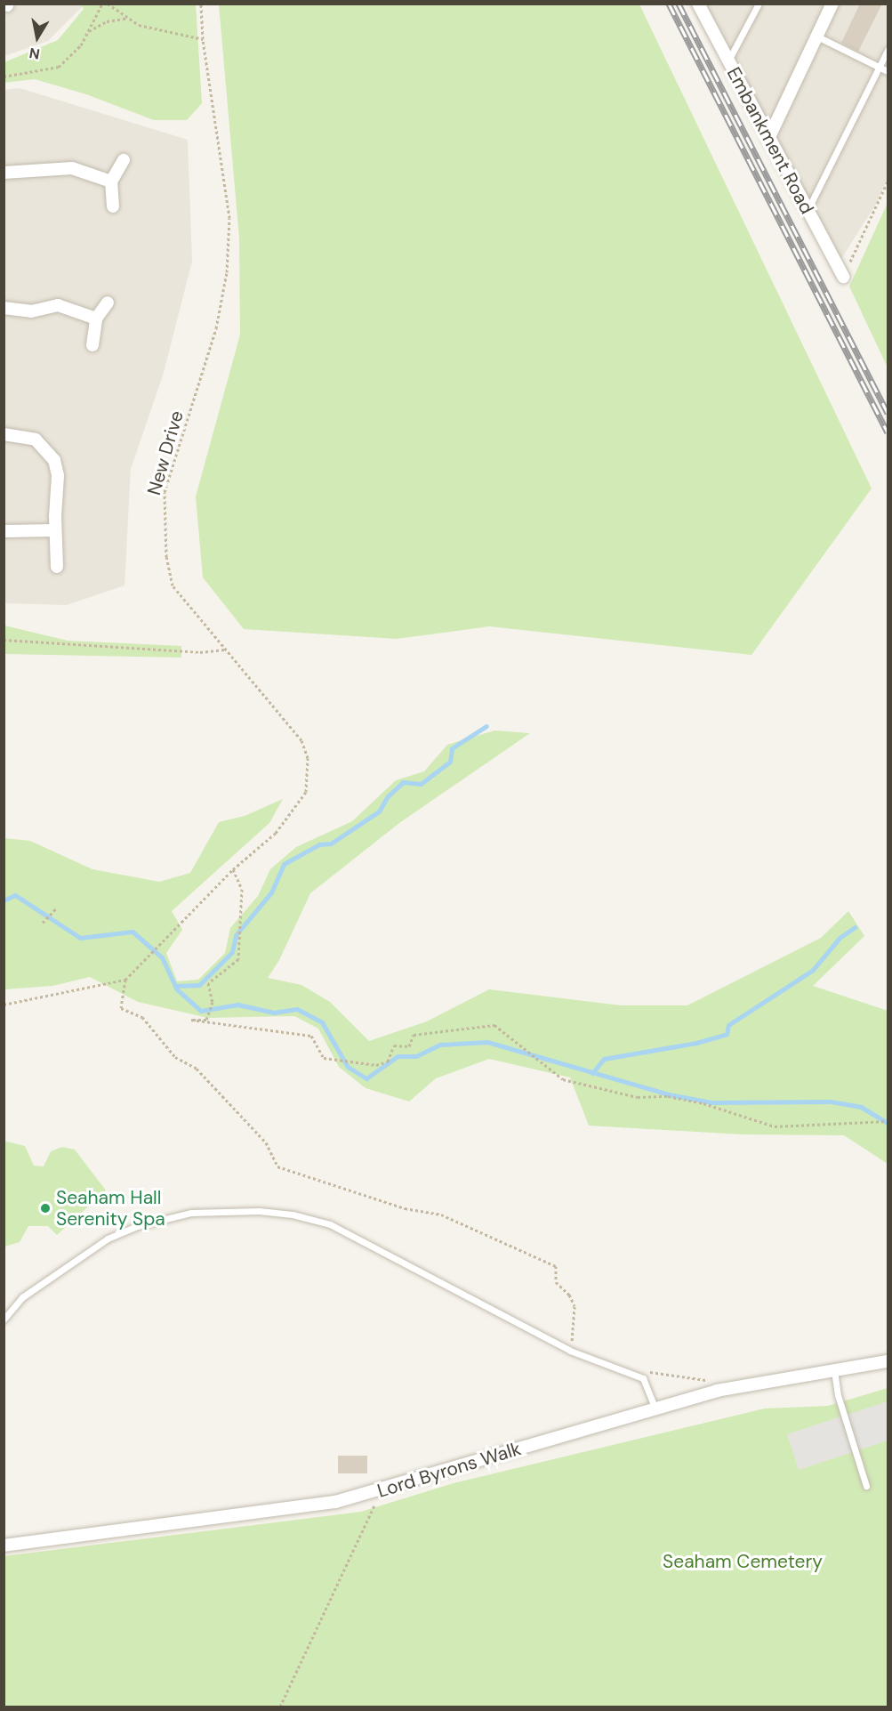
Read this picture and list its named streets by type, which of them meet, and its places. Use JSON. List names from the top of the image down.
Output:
{
  "streets": {
    "street": ["Embankment Road", "Lord Byrons Walk"],
    "path": ["New Drive"]
  },
  "parks": ["Seaham Cemetery"],
  "places": ["Seaham Hall Serenity Spa"],
  "north": "bottom"
}
